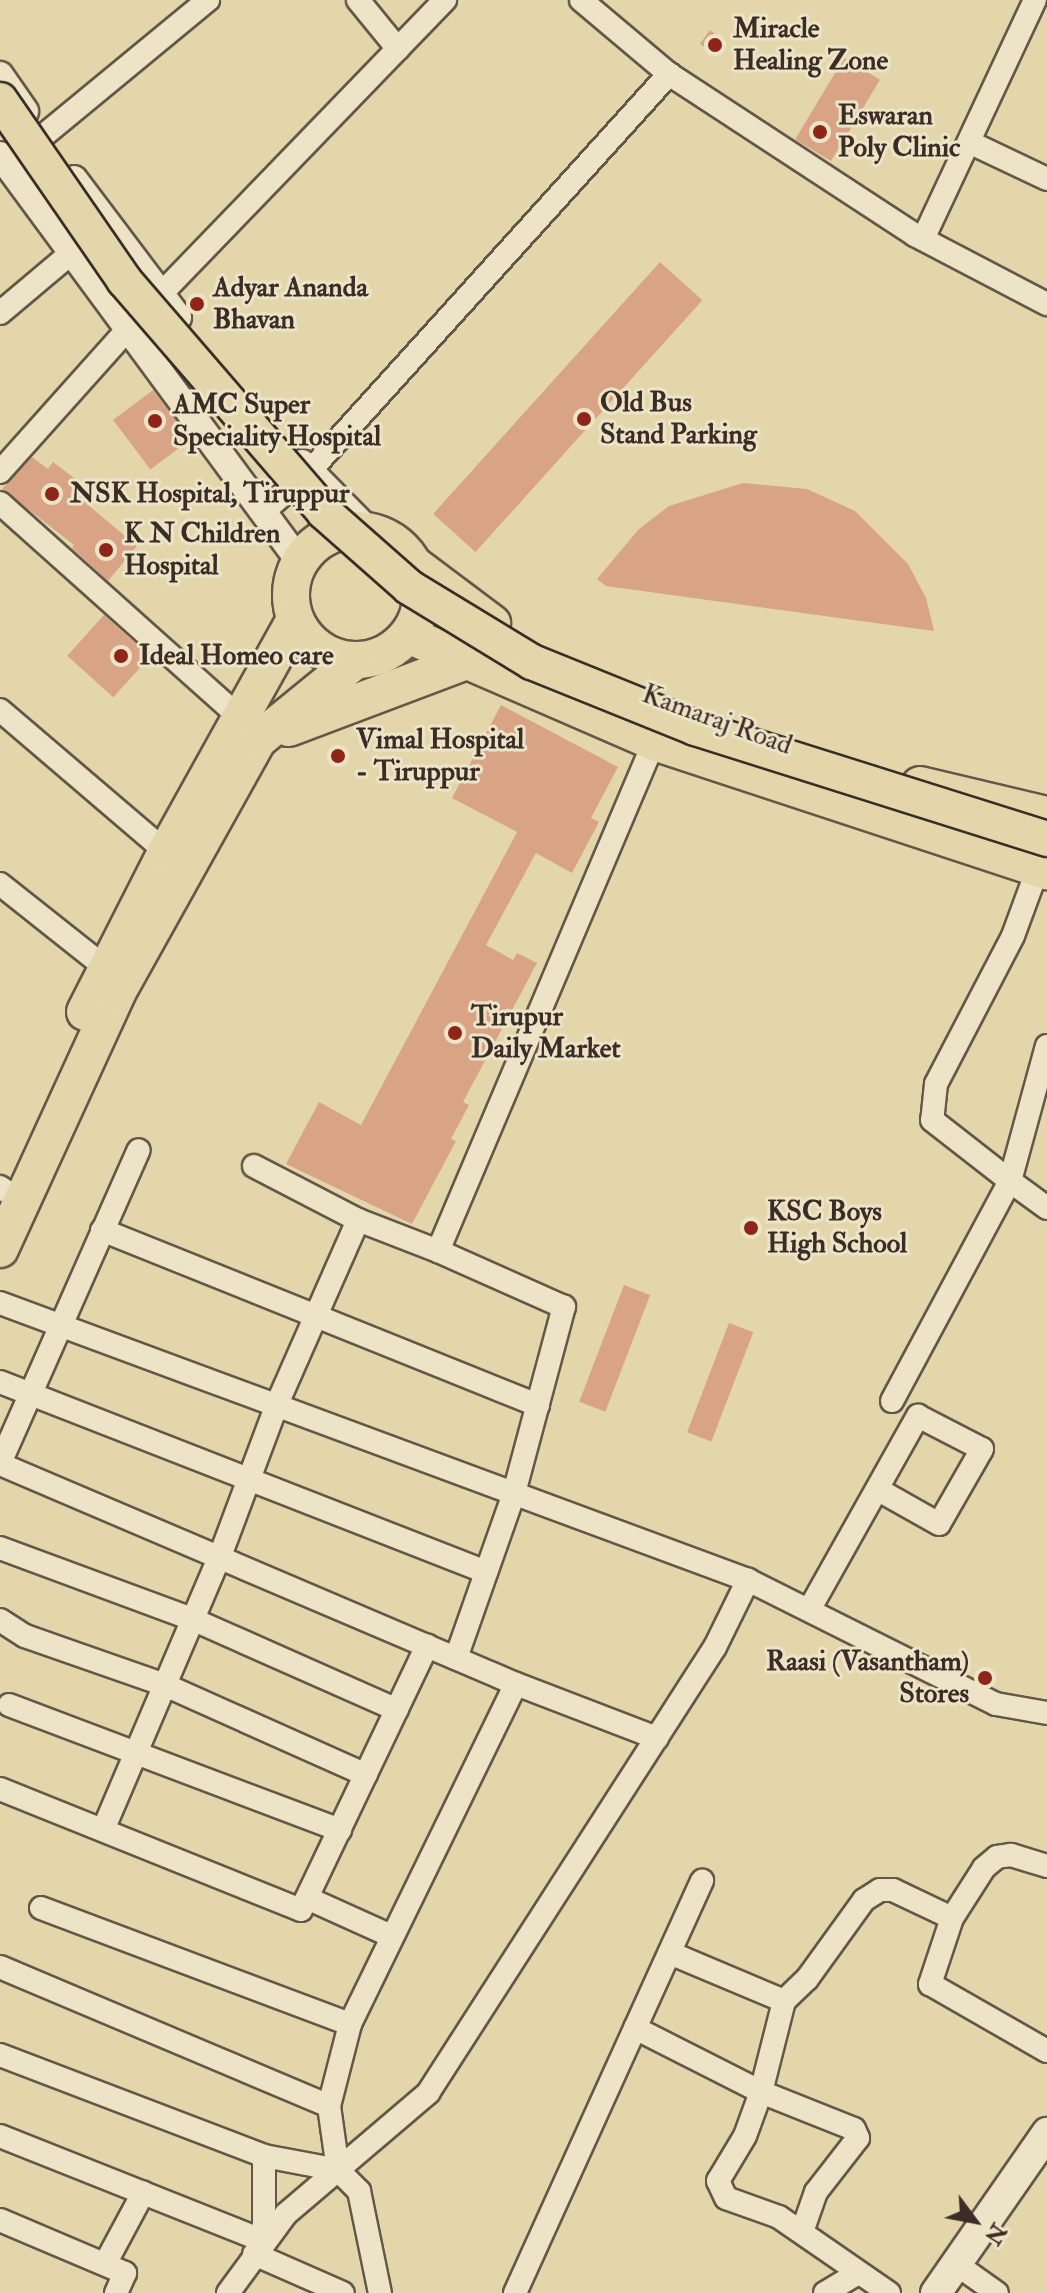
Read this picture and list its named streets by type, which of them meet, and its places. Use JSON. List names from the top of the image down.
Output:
{
  "streets": {
    "highway": ["Kamaraj Road"]
  },
  "places": [
    "Miracle Healing Zone",
    "Eswaran Poly Clinic",
    "Adyar Ananda Bhavan",
    "Old Bus Stand Parking",
    "AMC Super Speciality Hospital",
    "NSK Hospital, Tiruppur",
    "K N Children Hospital",
    "Ideal Homeo care",
    "Vimal Hospital - Tiruppur",
    "Tirupur Daily Market",
    "KSC Boys High School",
    "Raasi (Vasantham) Stores"
  ],
  "north": "bottom right"
}
